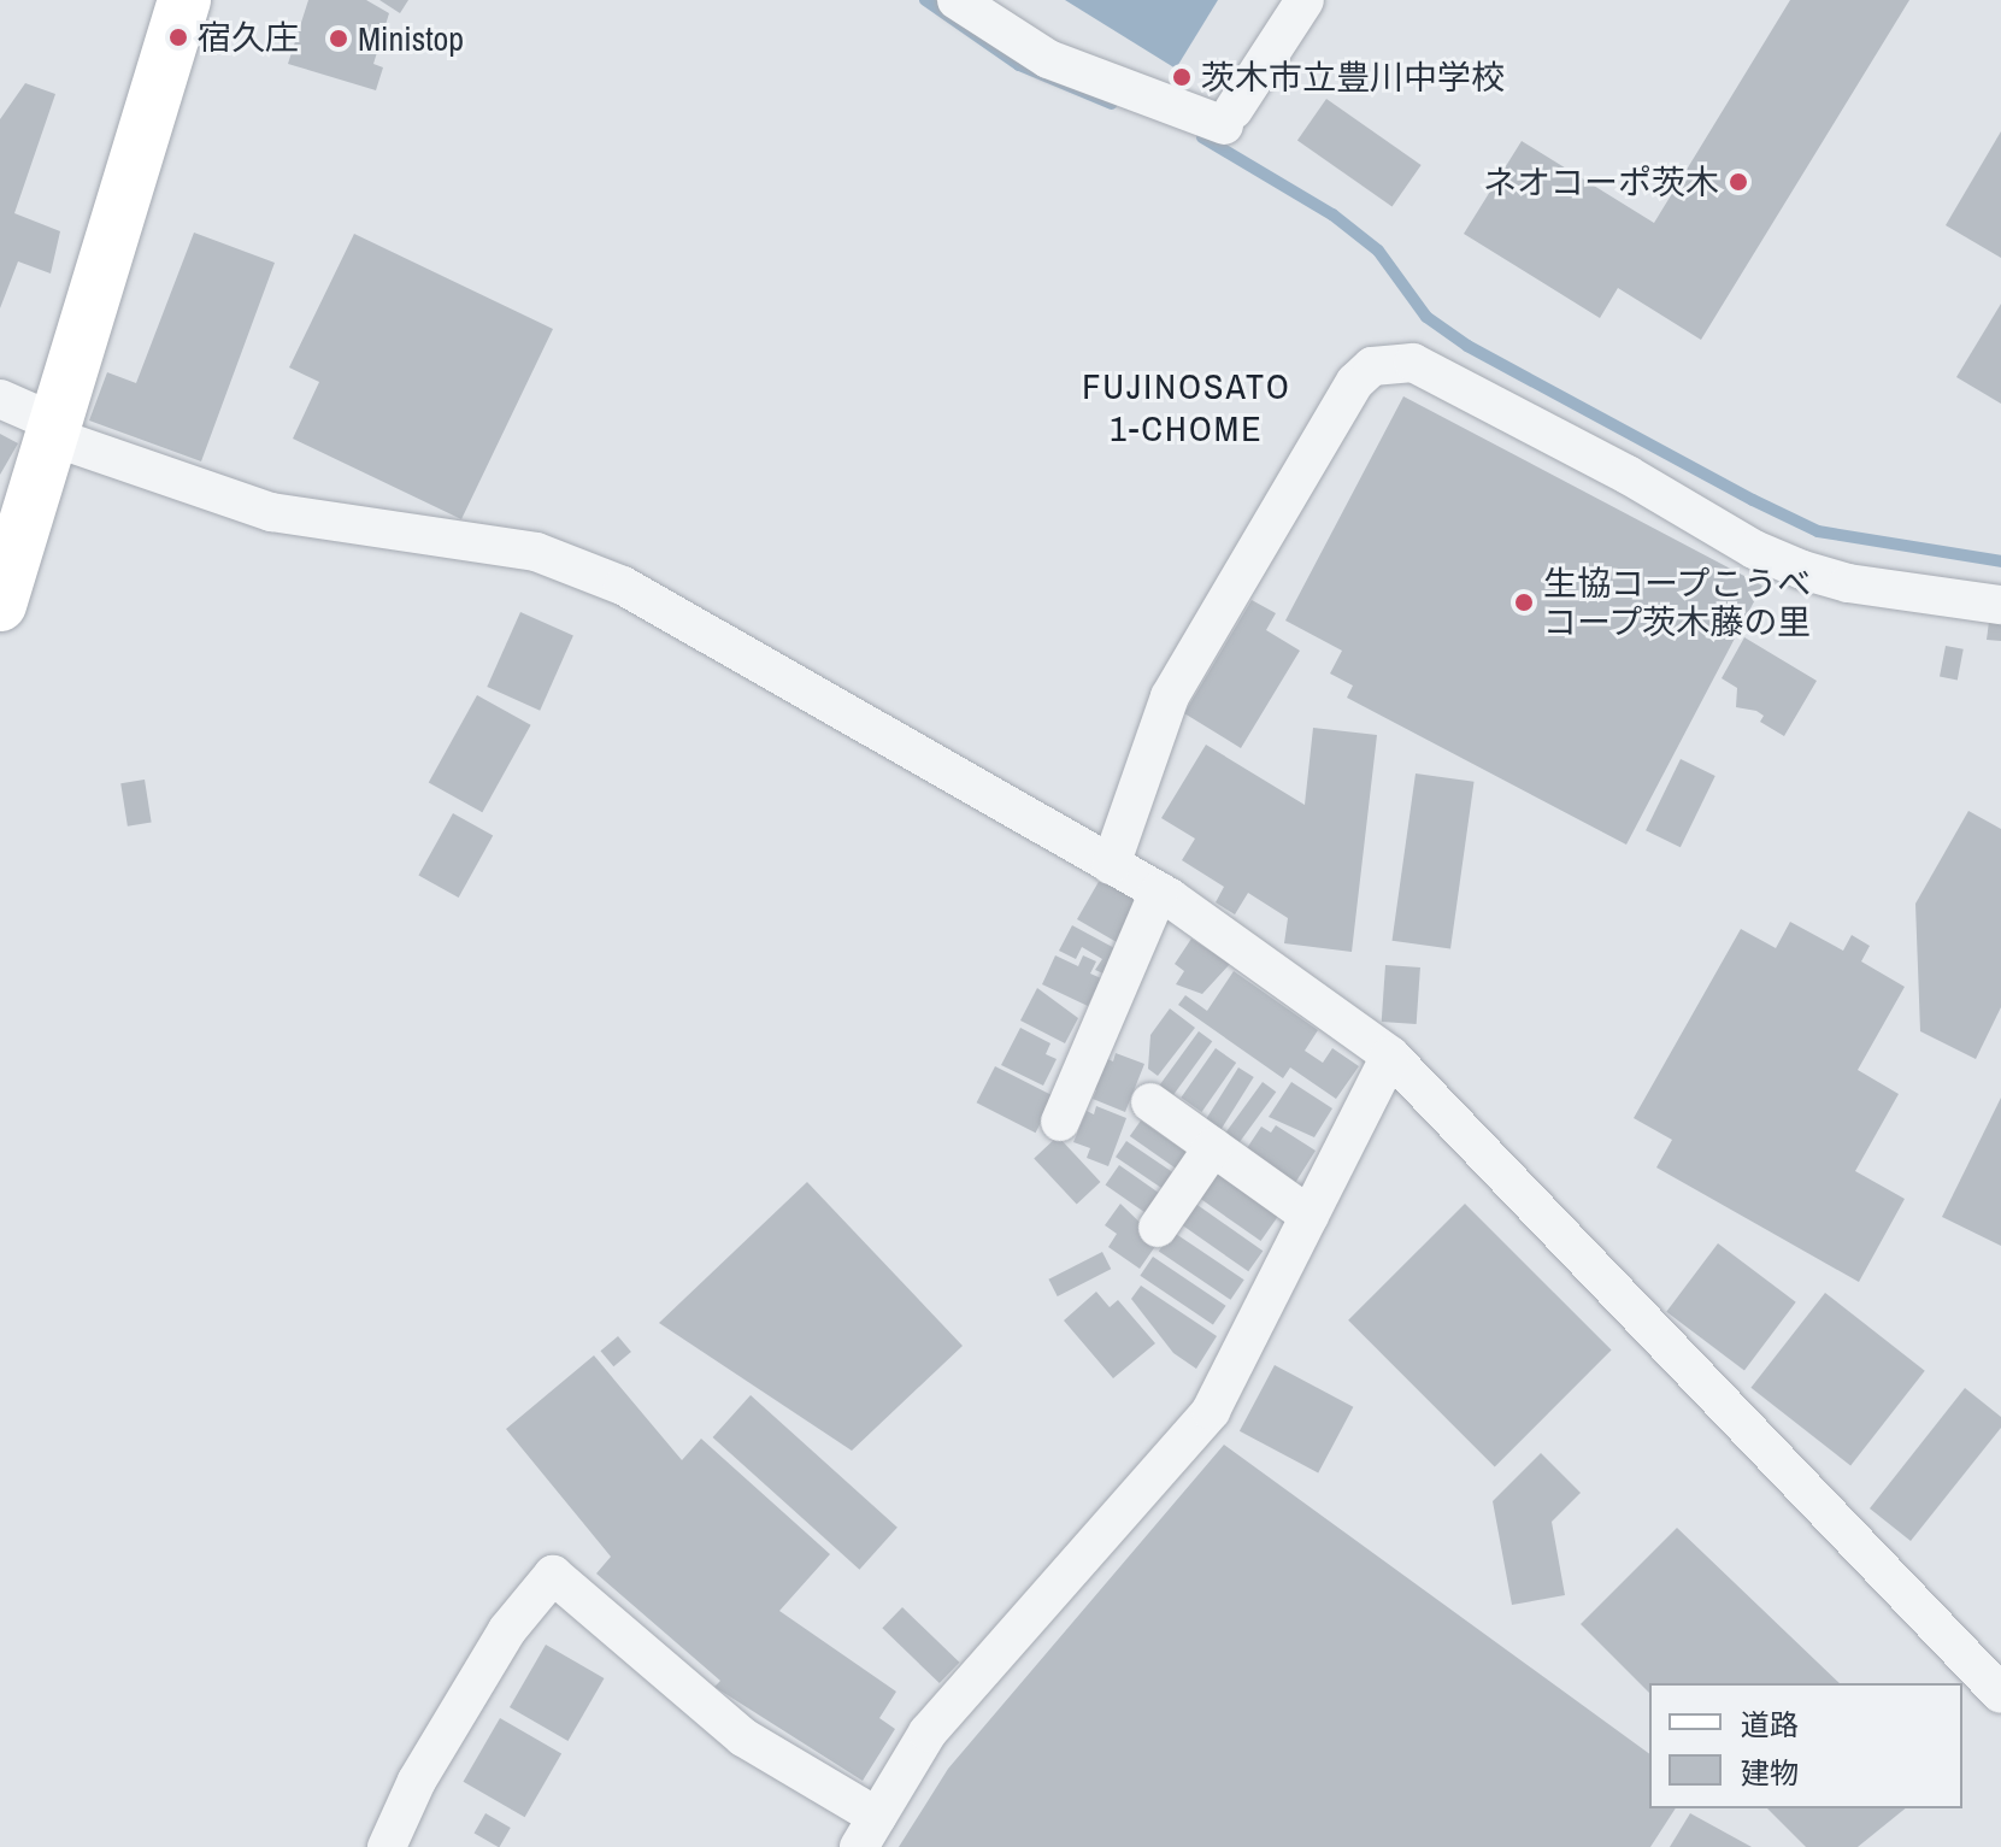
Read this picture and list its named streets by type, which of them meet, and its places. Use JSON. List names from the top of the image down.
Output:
{
  "districts": ["FUJINOSATO 1-CHOME"],
  "places": [
    "宿久庄",
    "Ministop",
    "茨木市立豊川中学校",
    "ネオコーポ茨木",
    "生協コープこうべ コープ茨木藤の里"
  ],
  "legend": ["道路", "建物"]
}
